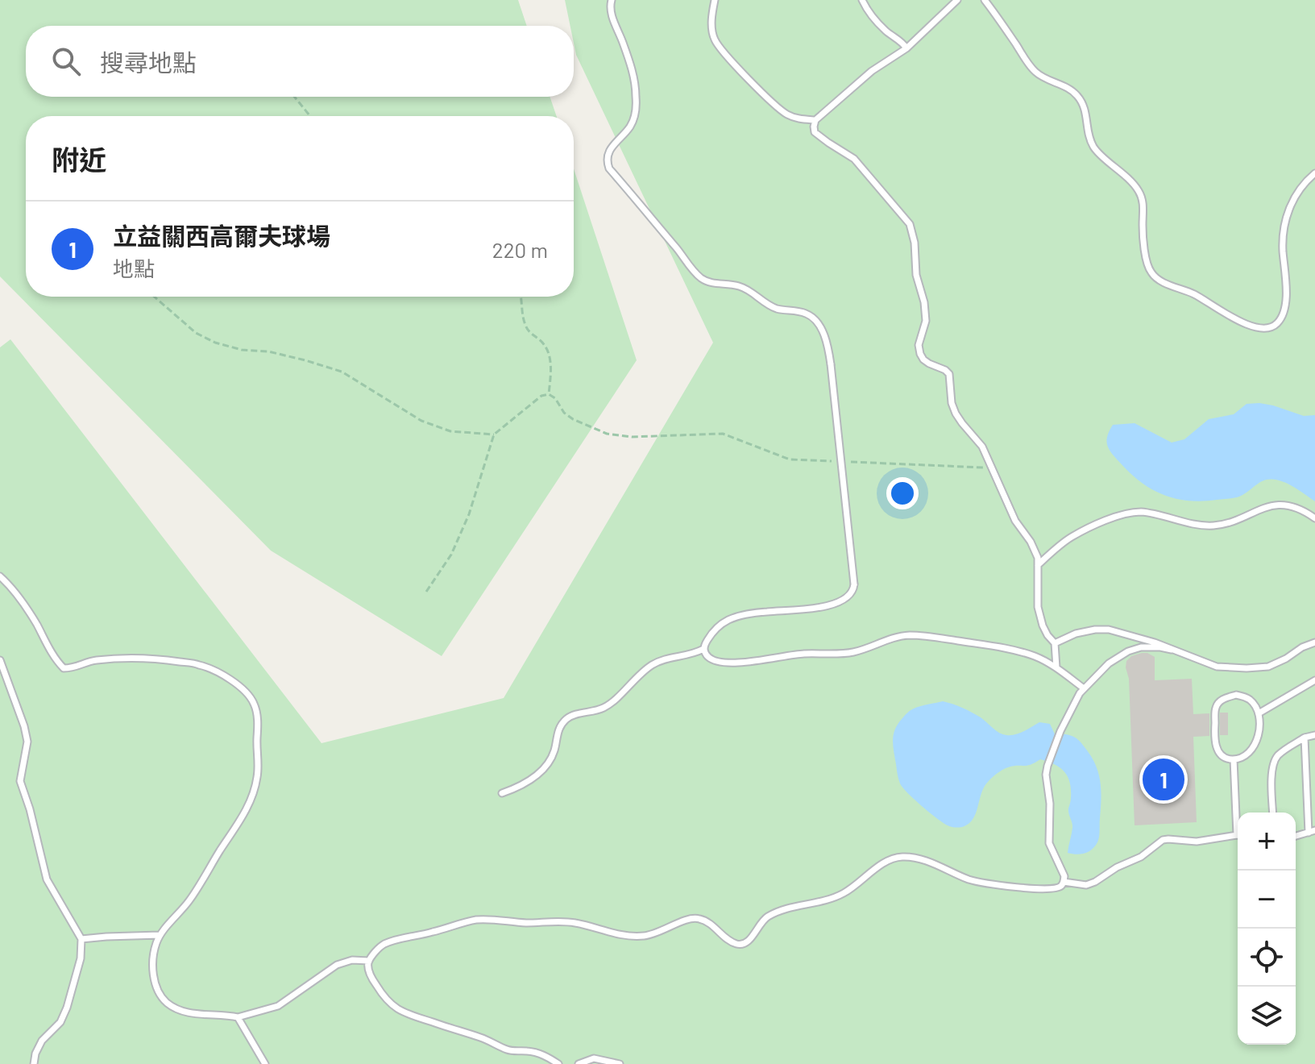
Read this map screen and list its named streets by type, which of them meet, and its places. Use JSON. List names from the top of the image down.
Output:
{
  "page": {
    "search": "搜尋地點",
    "heading": "附近",
    "list": [
      {
        "mark": "1",
        "name": "立益關西高爾夫球場",
        "note": "地點",
        "value": "220 m"
      }
    ],
    "pins": "1",
    "map_buttons": ["+", "−"]
  }
}
